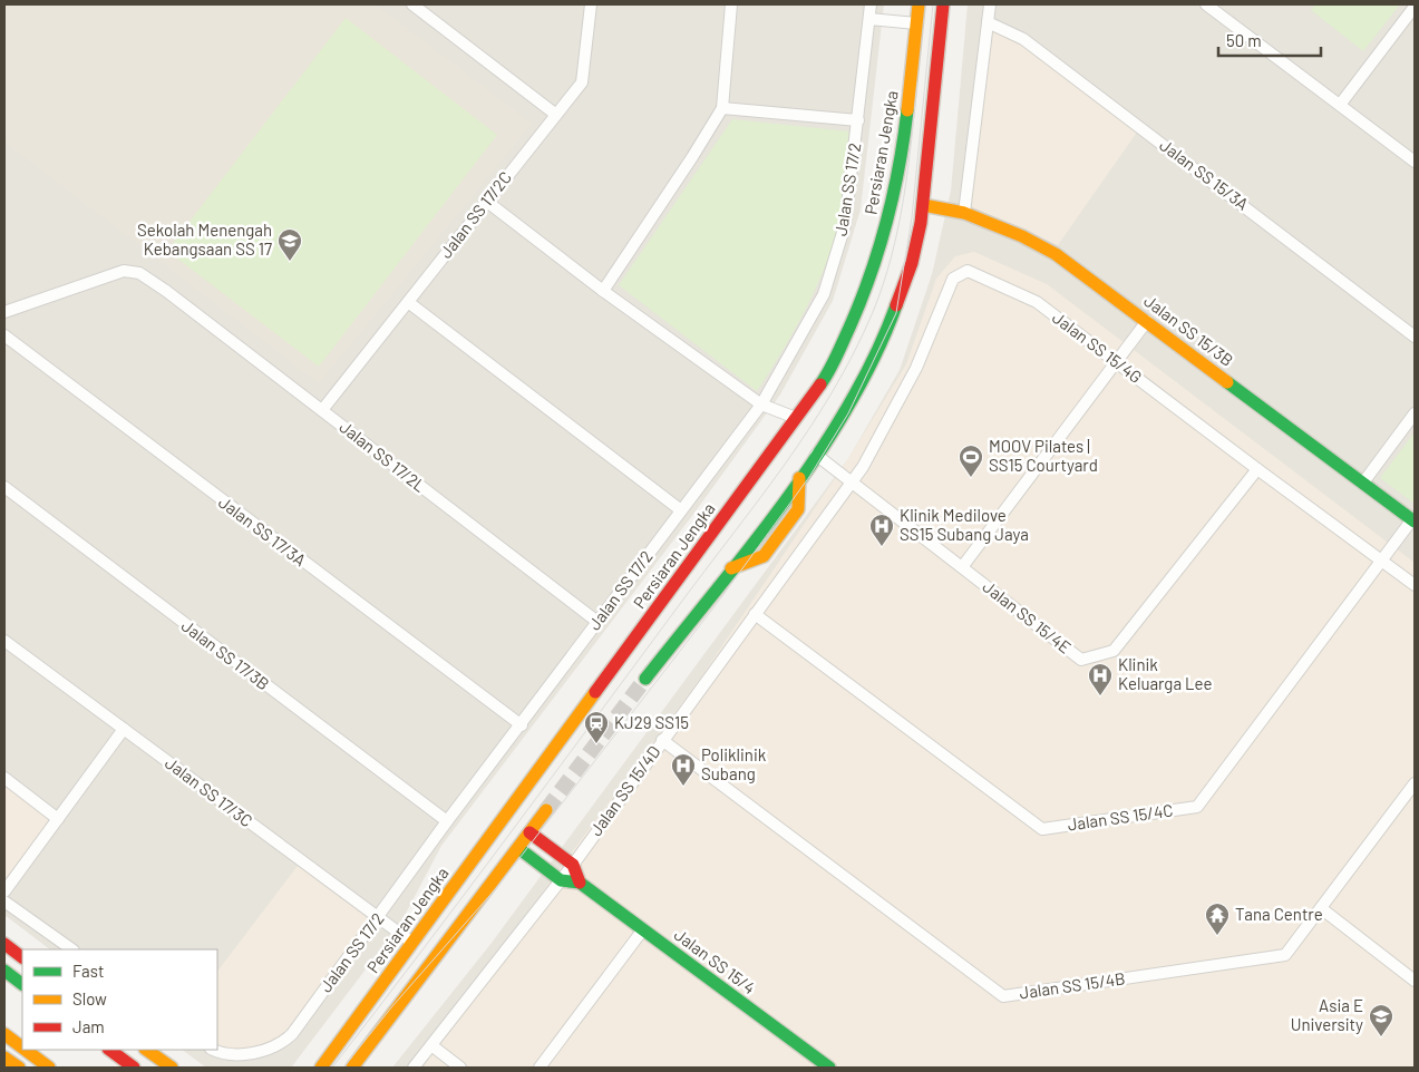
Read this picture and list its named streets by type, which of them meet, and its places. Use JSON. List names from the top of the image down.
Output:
{
  "streets": {
    "main road": ["Persiaran Jengka", "Jalan SS 15/3B", "Jalan SS 15/4"],
    "street": [
      "Jalan SS 15/3A",
      "Jalan SS 17/2",
      "Jalan SS 17/2C",
      "Jalan SS 15/4G",
      "Jalan SS 17/2L",
      "Jalan SS 17/3A",
      "Jalan SS 15/4E",
      "Jalan SS 17/3B",
      "Jalan SS 15/4D",
      "Jalan SS 17/3C",
      "Jalan SS 15/4C",
      "Jalan SS 15/4B"
    ]
  },
  "crossings": [
    ["Persiaran Jengka", "Jalan SS 17/3C"],
    ["Jalan SS 17/2", "Jalan SS 17/2L"],
    ["Jalan SS 17/2", "Jalan SS 17/3A"],
    ["Jalan SS 17/2", "Jalan SS 17/3B"],
    ["Jalan SS 17/2", "Jalan SS 17/3C"],
    ["Jalan SS 17/2C", "Jalan SS 17/2L"],
    ["Jalan SS 15/3B", "Jalan SS 15/4C"],
    ["Jalan SS 15/4G", "Jalan SS 15/4E"],
    ["Jalan SS 15/4G", "Jalan SS 15/4D"],
    ["Jalan SS 15/4G", "Jalan SS 15/4C"],
    ["Jalan SS 15/4E", "Jalan SS 15/4D"],
    ["Jalan SS 15/4D", "Jalan SS 15/4C"],
    ["Jalan SS 15/4D", "Jalan SS 15/4"],
    ["Jalan SS 15/4D", "Jalan SS 15/4B"]
  ],
  "places": {
    "school or university": ["Sekolah Menengah Kebangsaan SS 17", "Asia E University"],
    "sports": ["MOOV Pilates | SS15 Courtyard"],
    "hospital": ["Klinik Medilove SS15 Subang Jaya", "Klinik Keluarga Lee", "Poliklinik Subang"],
    "station": ["KJ29 SS15"],
    "temple": ["Tana Centre"]
  },
  "legend": ["Fast", "Slow", "Jam"],
  "scale_bar": "50 m"
}
